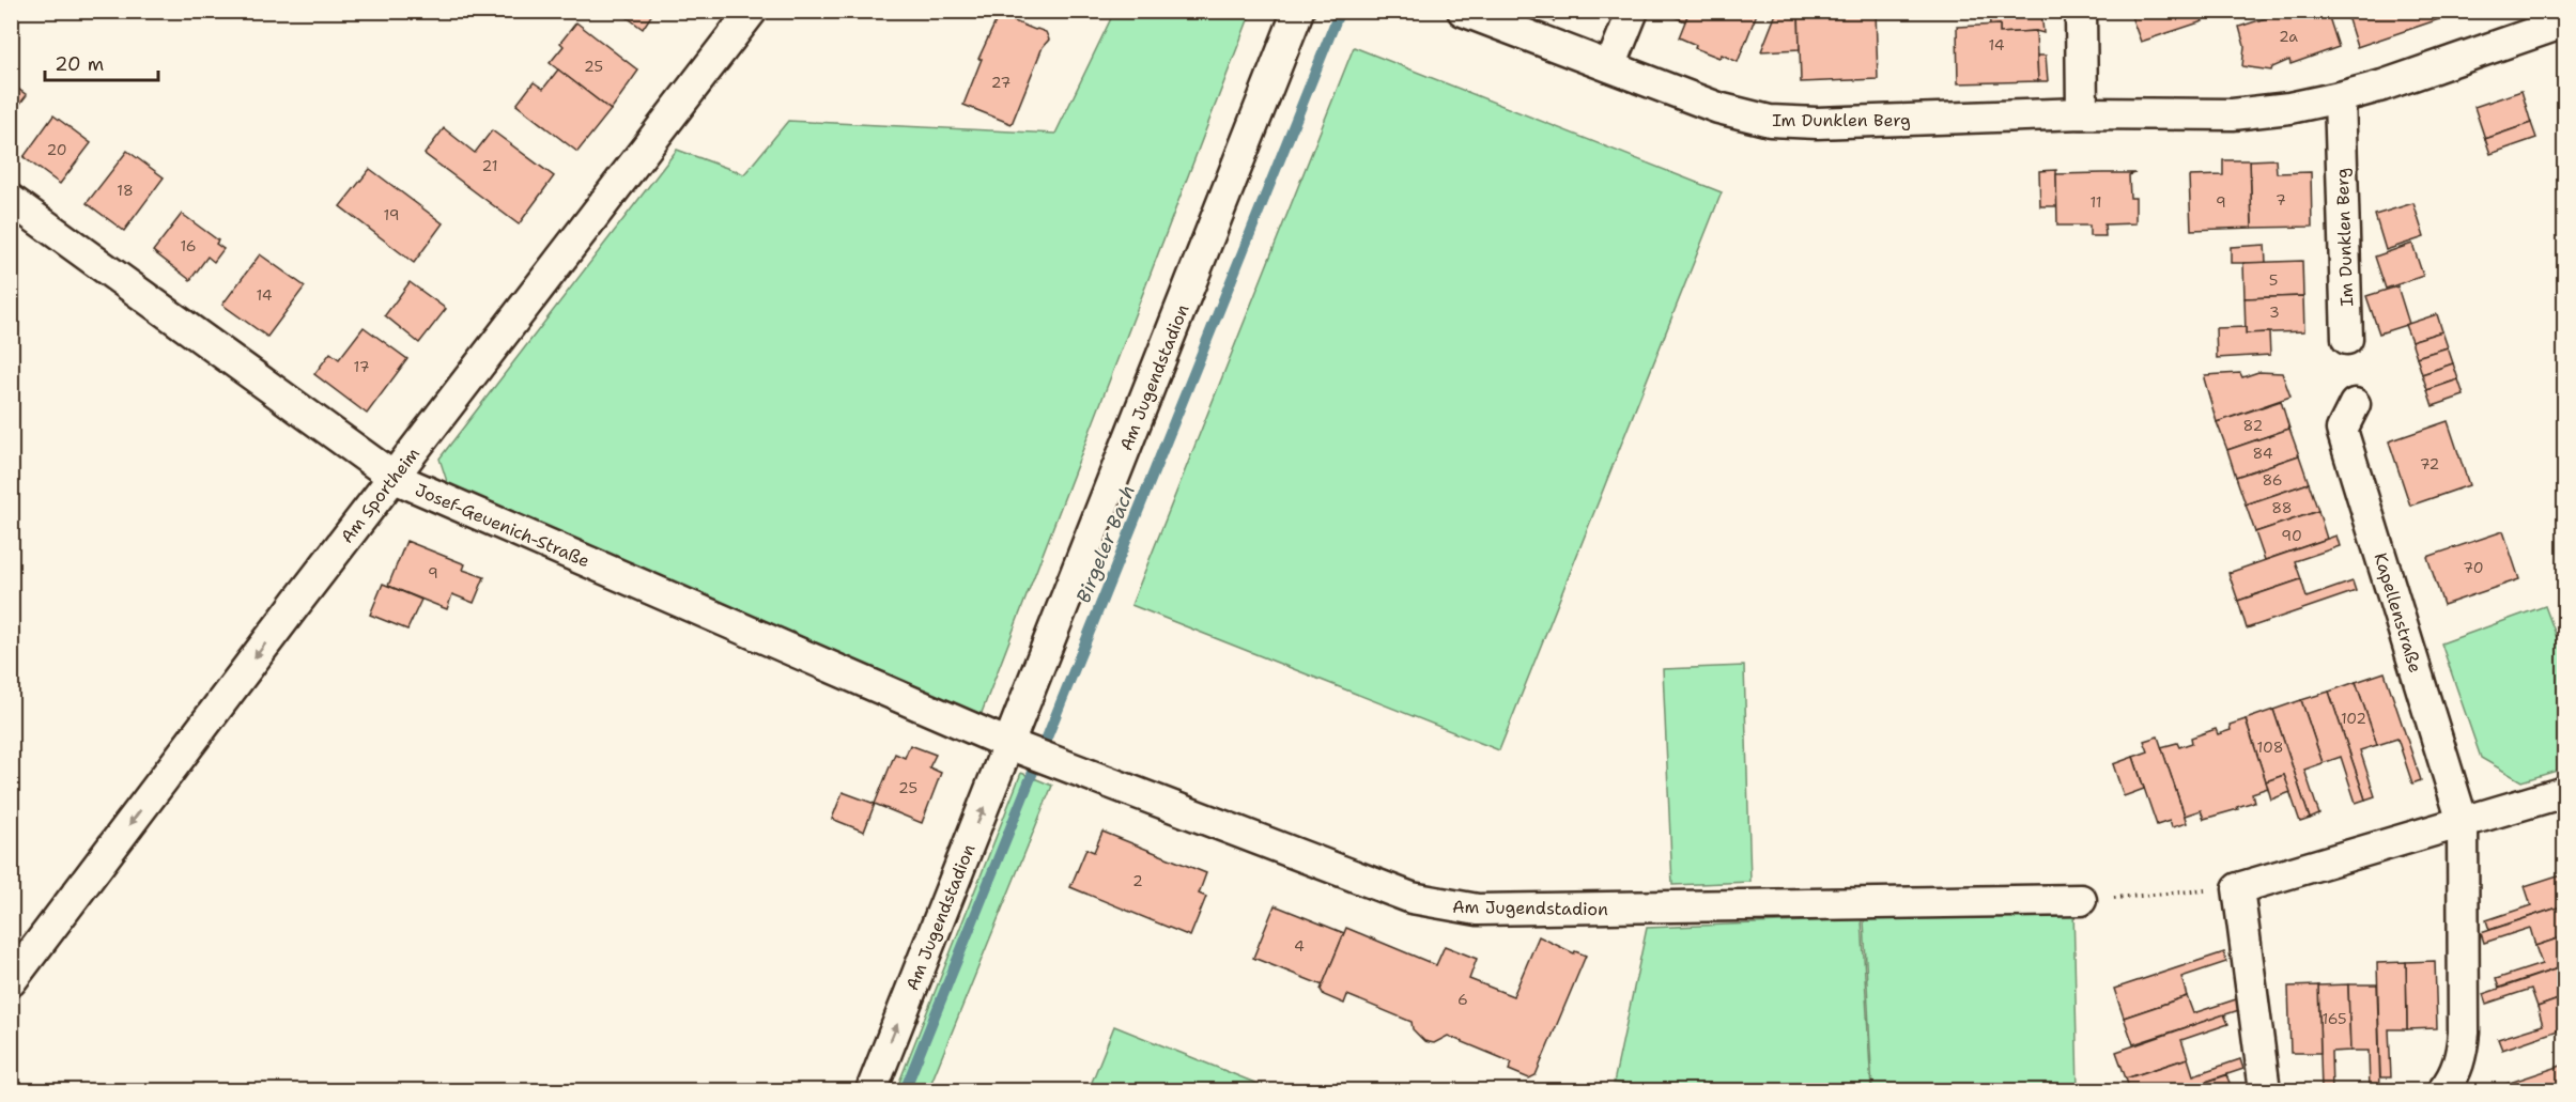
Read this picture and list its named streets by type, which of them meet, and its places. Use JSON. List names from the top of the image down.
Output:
{
  "streets": {
    "street": [
      "Im Dunklen Berg",
      "Am Jugendstadion",
      "Am Sportheim",
      "Josef-Geuenich-Straße",
      "Kapellenstraße"
    ]
  },
  "crossings": [
    ["Am Jugendstadion", "Josef-Geuenich-Straße"],
    ["Am Sportheim", "Josef-Geuenich-Straße"]
  ],
  "one_way": ["Am Sportheim"],
  "water": ["Birgeler Bach"],
  "house_numbers": [
    "2a",
    "14",
    "25",
    "27",
    "20",
    "21",
    "18",
    "7",
    "11",
    "9",
    "19",
    "16",
    "5",
    "14",
    "3",
    "17",
    "82",
    "84",
    "72",
    "86",
    "88",
    "90",
    "70",
    "9",
    "102",
    "108",
    "25",
    "2",
    "4",
    "6",
    "165"
  ],
  "scale_bar": "20 m"
}
